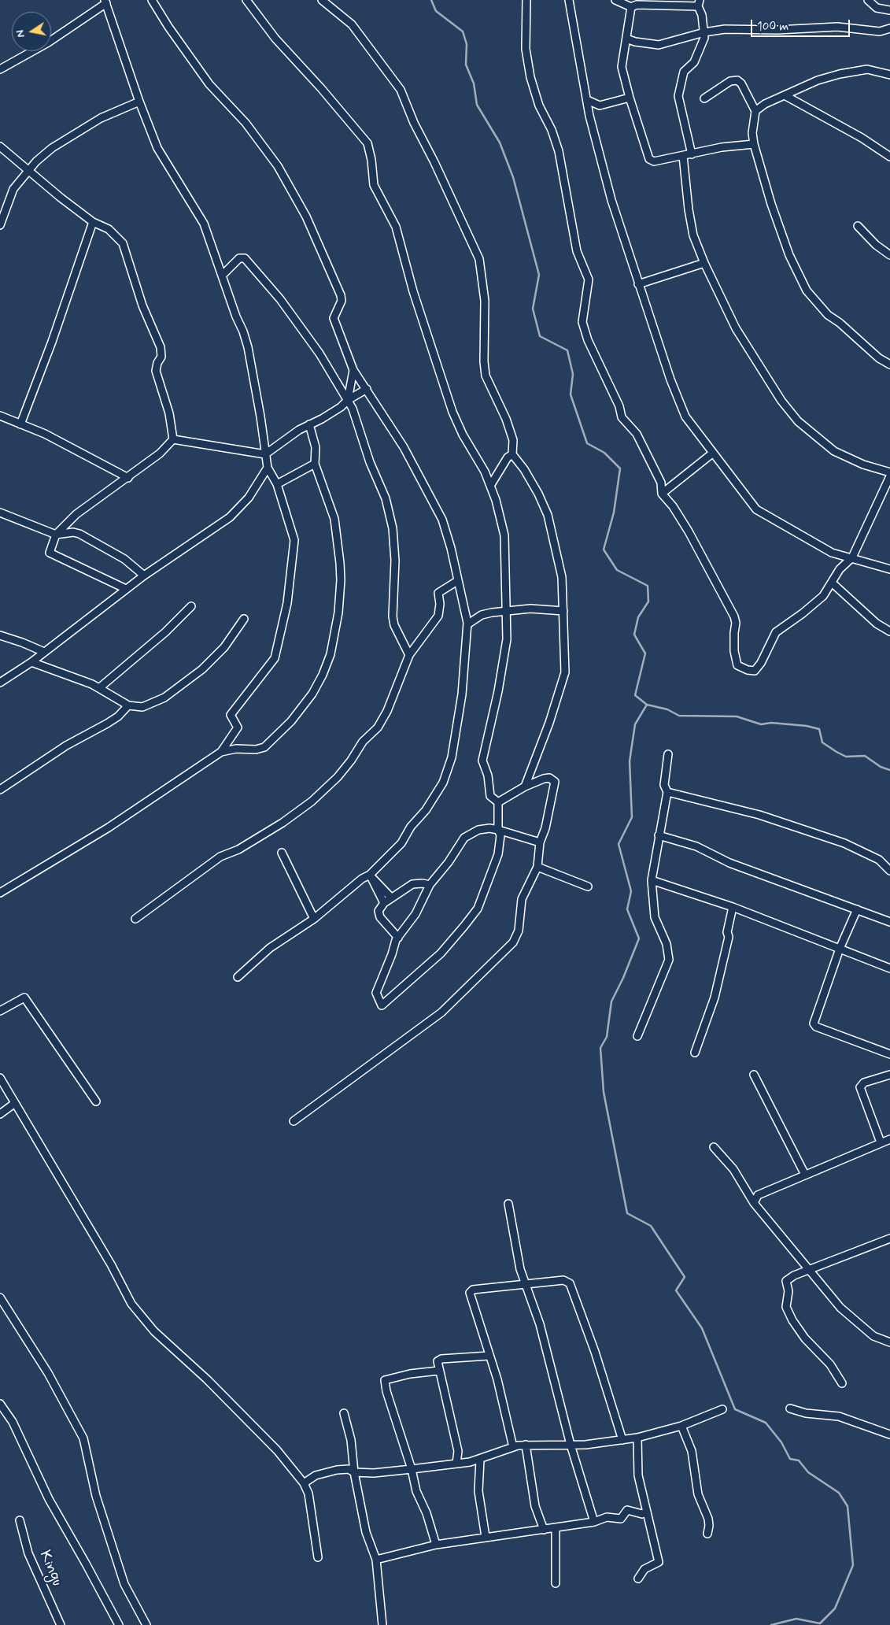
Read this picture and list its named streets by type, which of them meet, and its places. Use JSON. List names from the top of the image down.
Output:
{
  "streets": {
    "street": ["Kingu"]
  },
  "scale_bar": "100 m",
  "north": "left"
}
